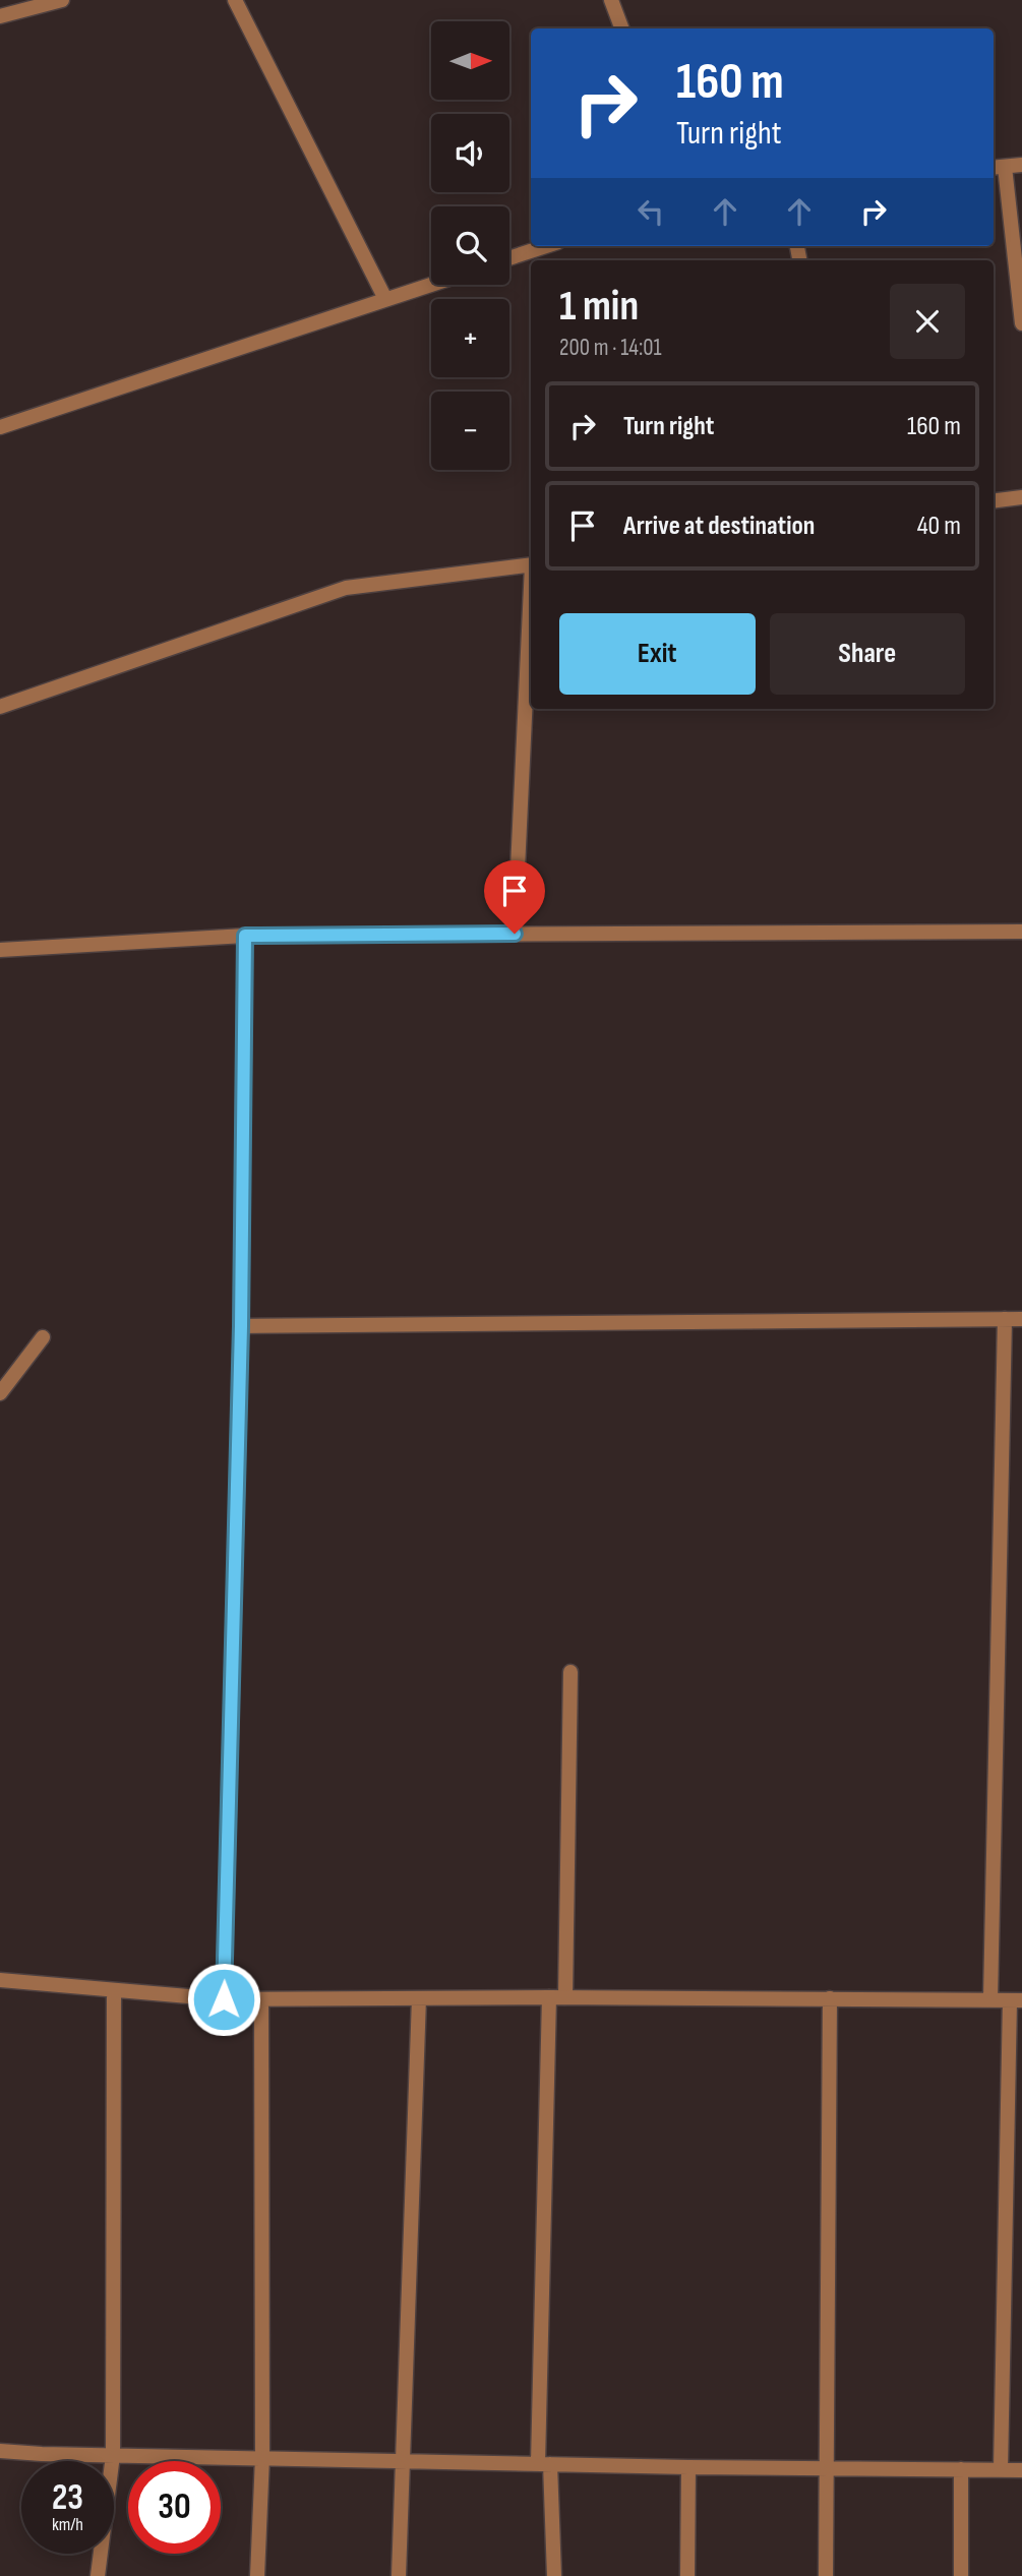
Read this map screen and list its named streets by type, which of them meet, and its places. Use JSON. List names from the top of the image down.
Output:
{
  "north": "right",
  "page": {
    "map_buttons": ["+", "−"],
    "turn": ["160 m", "Turn right"],
    "heading": ["1 min", "200 m · 14:01"],
    "list": [
      {
        "name": "Turn right",
        "value": "160 m"
      },
      {
        "name": "Arrive at destination",
        "value": "40 m"
      }
    ],
    "buttons": ["Exit", "Share"],
    "speed": "23 km/h",
    "limit": "30"
  }
}
